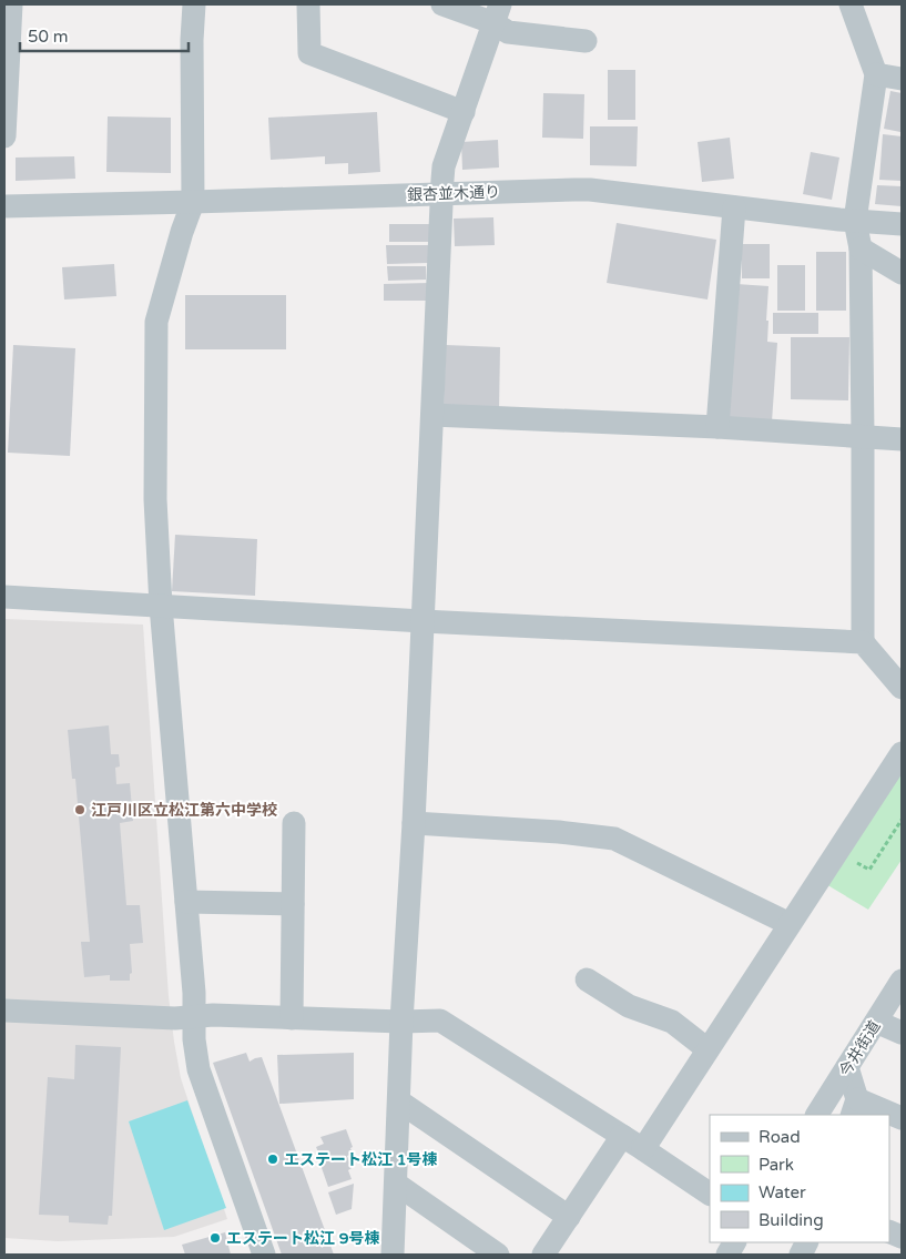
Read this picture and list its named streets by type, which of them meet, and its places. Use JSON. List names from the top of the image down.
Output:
{
  "streets": {
    "street": ["銀杏並木通り", "今井街道"]
  },
  "places": ["江戸川区立松江第六中学校", "エステート松江 1号棟", "エステート松江 9号棟"],
  "legend": [
    "Road",
    "Park",
    "Water",
    "Building"
  ],
  "scale_bar": "50 m"
}
